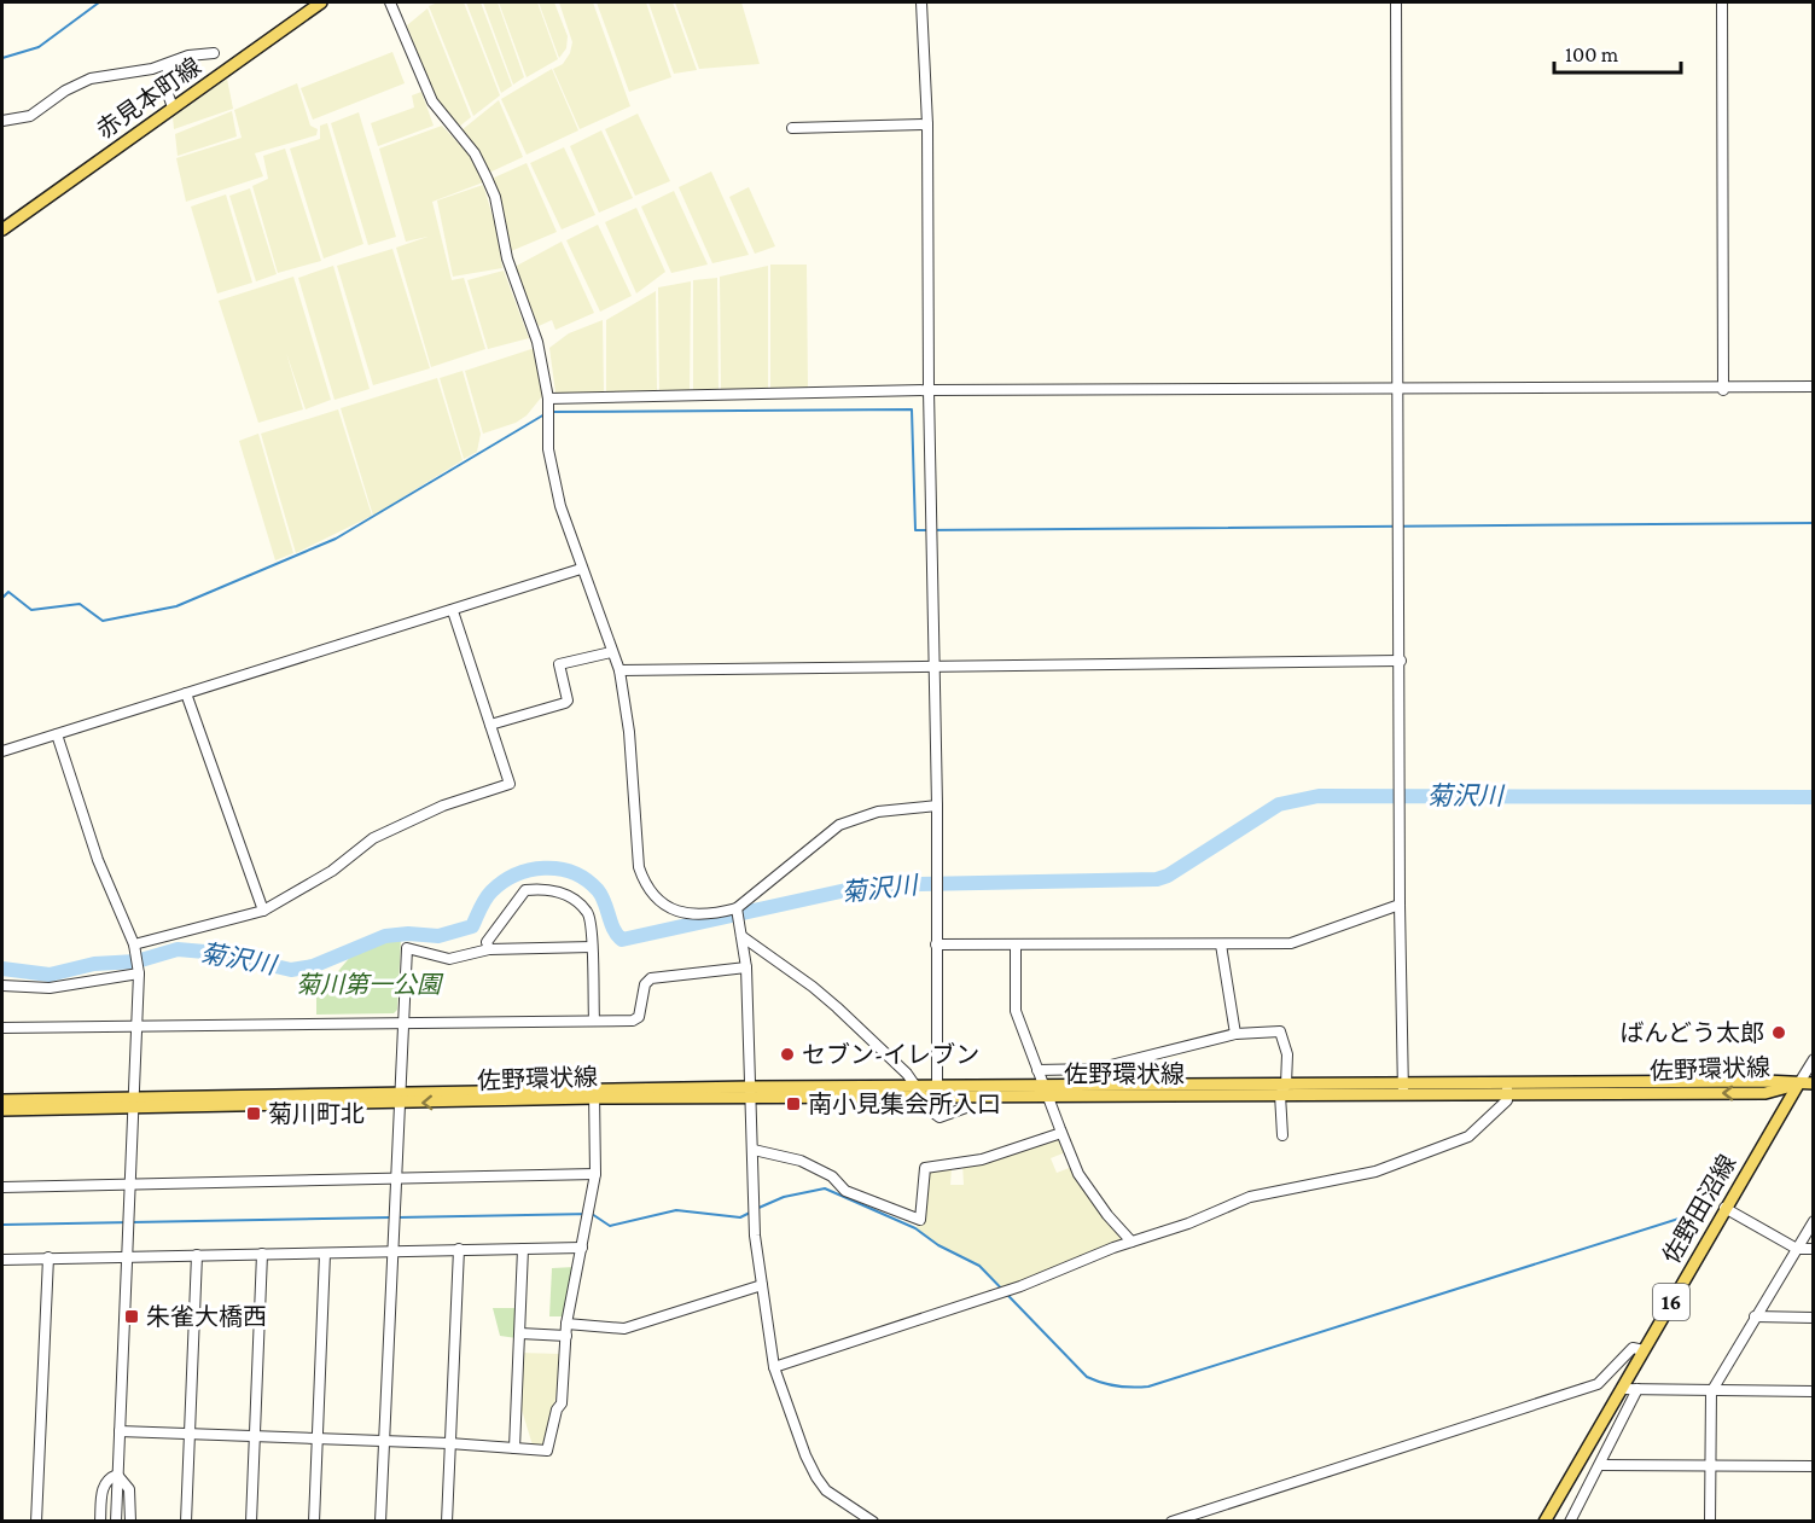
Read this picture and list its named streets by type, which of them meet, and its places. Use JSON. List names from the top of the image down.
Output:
{
  "streets": {
    "main road": [
      "赤見本町線",
      "佐野環状線",
      "佐野田沼線",
      "16"
    ]
  },
  "crossings": [
    ["佐野環状線", "佐野田沼線"]
  ],
  "water": ["菊沢川"],
  "parks": ["菊川第一公園"],
  "places": {
    "other": ["ばんどう太郎", "セブン-イレブン"],
    "transit": ["南小見集会所入口", "菊川町北", "朱雀大橋西"]
  },
  "scale_bar": "100 m"
}
